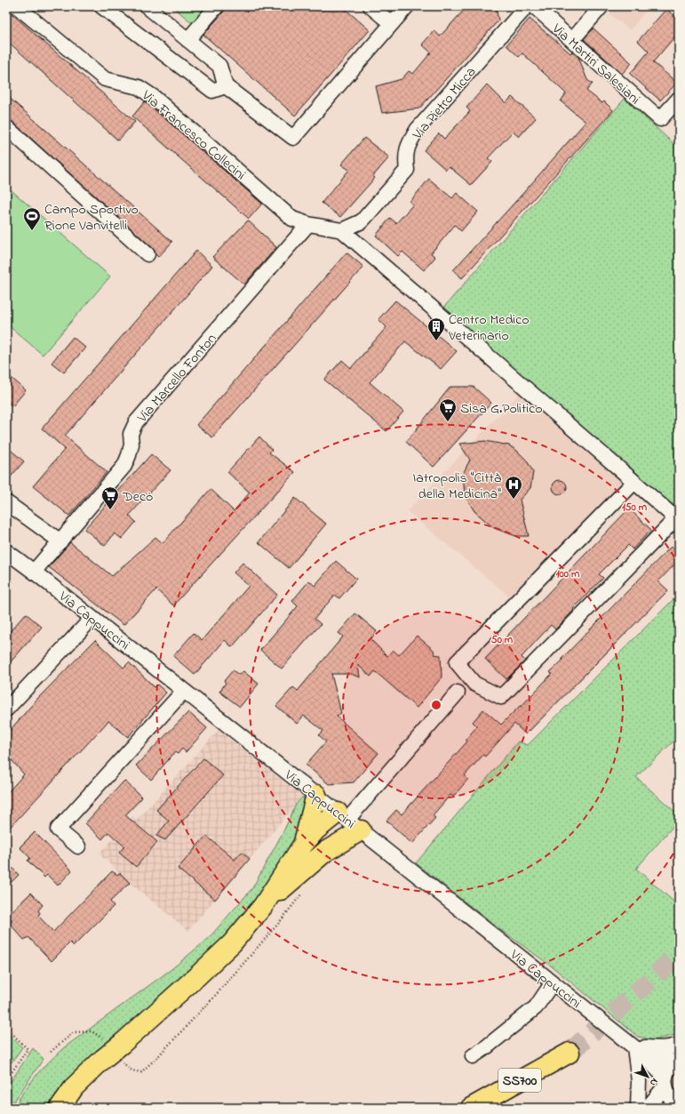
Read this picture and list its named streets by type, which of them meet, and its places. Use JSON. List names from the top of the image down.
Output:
{
  "streets": {
    "highway": ["SS700"],
    "street": [
      "Via Martiri Salesiani",
      "Via Pietro Micca",
      "Via Francesco Collecini",
      "Via Marcello Fonton",
      "Via Cappuccini"
    ]
  },
  "crossings": [
    ["Via Pietro Micca", "Via Francesco Collecini"],
    ["Via Francesco Collecini", "Via Marcello Fonton"],
    ["Via Marcello Fonton", "Via Cappuccini"]
  ],
  "places": {
    "sports": ["Campo Sportivo Rione Vanvitelli"],
    "building": ["Centro Medico Veterinario"],
    "supermarket": ["Sisa G.Politico", "Decò"],
    "hospital": ["Iatropolis \"Città della Medicina\""]
  },
  "north": "bottom right",
  "rings": ["150 m", "100 m", "50 m"]
}
